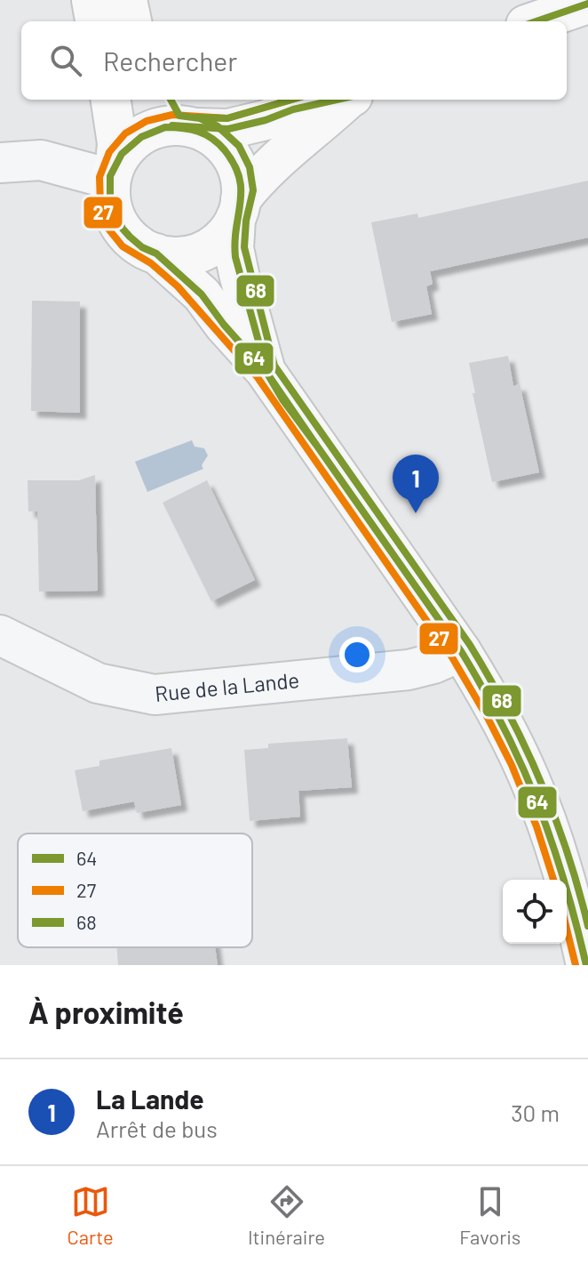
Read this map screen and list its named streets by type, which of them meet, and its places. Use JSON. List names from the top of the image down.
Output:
{
  "streets": {
    "street": ["Rue de la Lande"]
  },
  "lines": ["transit line 64", "transit line 27", "transit line 68"],
  "legend": ["64", "27", "68"],
  "page": {
    "search": "Rechercher",
    "pins": "1",
    "heading": "À proximité",
    "list": [
      {
        "mark": "1",
        "name": "La Lande",
        "note": "Arrêt de bus",
        "value": "30 m"
      }
    ],
    "nav": ["Carte", "Itinéraire", "Favoris"]
  }
}
